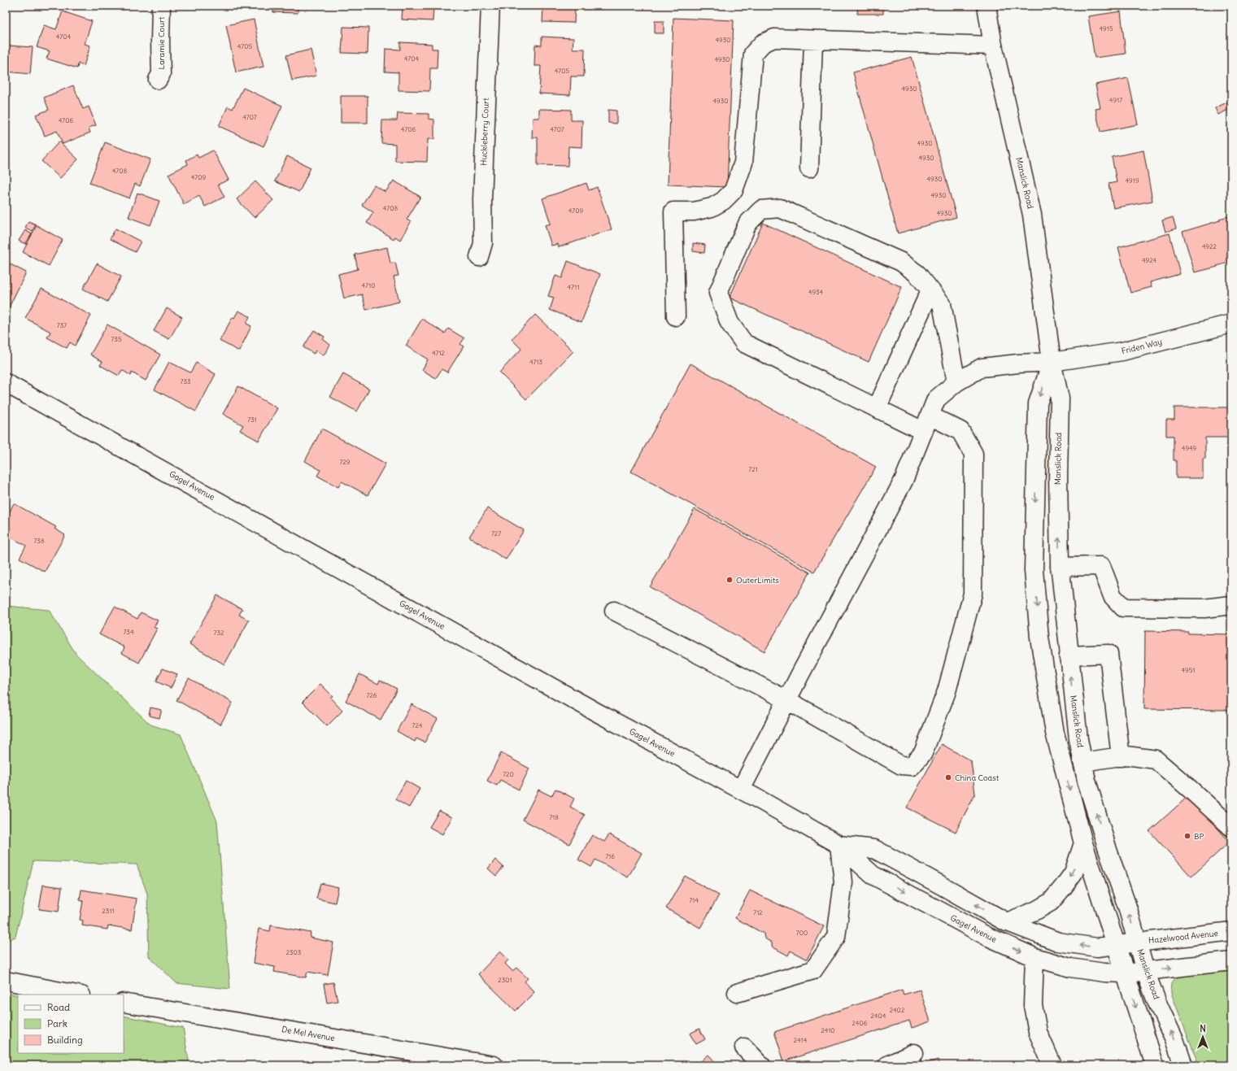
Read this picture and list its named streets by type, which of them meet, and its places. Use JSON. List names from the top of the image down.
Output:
{
  "streets": {
    "street": [
      "Laramie Court",
      "Huckleberry Court",
      "Manslick Road",
      "Friden Way",
      "Gagel Avenue",
      "Hazelwood Avenue",
      "De Mel Avenue"
    ]
  },
  "crossings": [
    ["Manslick Road", "Friden Way"],
    ["Manslick Road", "Gagel Avenue"],
    ["Manslick Road", "Hazelwood Avenue"],
    ["Friden Way", "Gagel Avenue"],
    ["Gagel Avenue", "Hazelwood Avenue"]
  ],
  "places": ["OuterLimits", "China Coast", "BP"],
  "house_numbers": [
    "4915",
    "4704",
    "4930",
    "4705",
    "4704",
    "4930",
    "4705",
    "4930",
    "4917",
    "4930",
    "4707",
    "4706",
    "4706",
    "4707",
    "4930",
    "4930",
    "4708",
    "4709",
    "4930",
    "4919",
    "4930",
    "4708",
    "4709",
    "4930",
    "4922",
    "4924",
    "4710",
    "4711",
    "4934",
    "737",
    "735",
    "4712",
    "4713",
    "733",
    "731",
    "4949",
    "729",
    "721",
    "727",
    "738",
    "734",
    "732",
    "4951",
    "726",
    "724",
    "720",
    "718",
    "716",
    "714",
    "2311",
    "712",
    "700",
    "2303",
    "2301",
    "2402",
    "2404",
    "2406",
    "2410",
    "2414"
  ],
  "legend": ["Road", "Park", "Building"],
  "north": "top"
}
